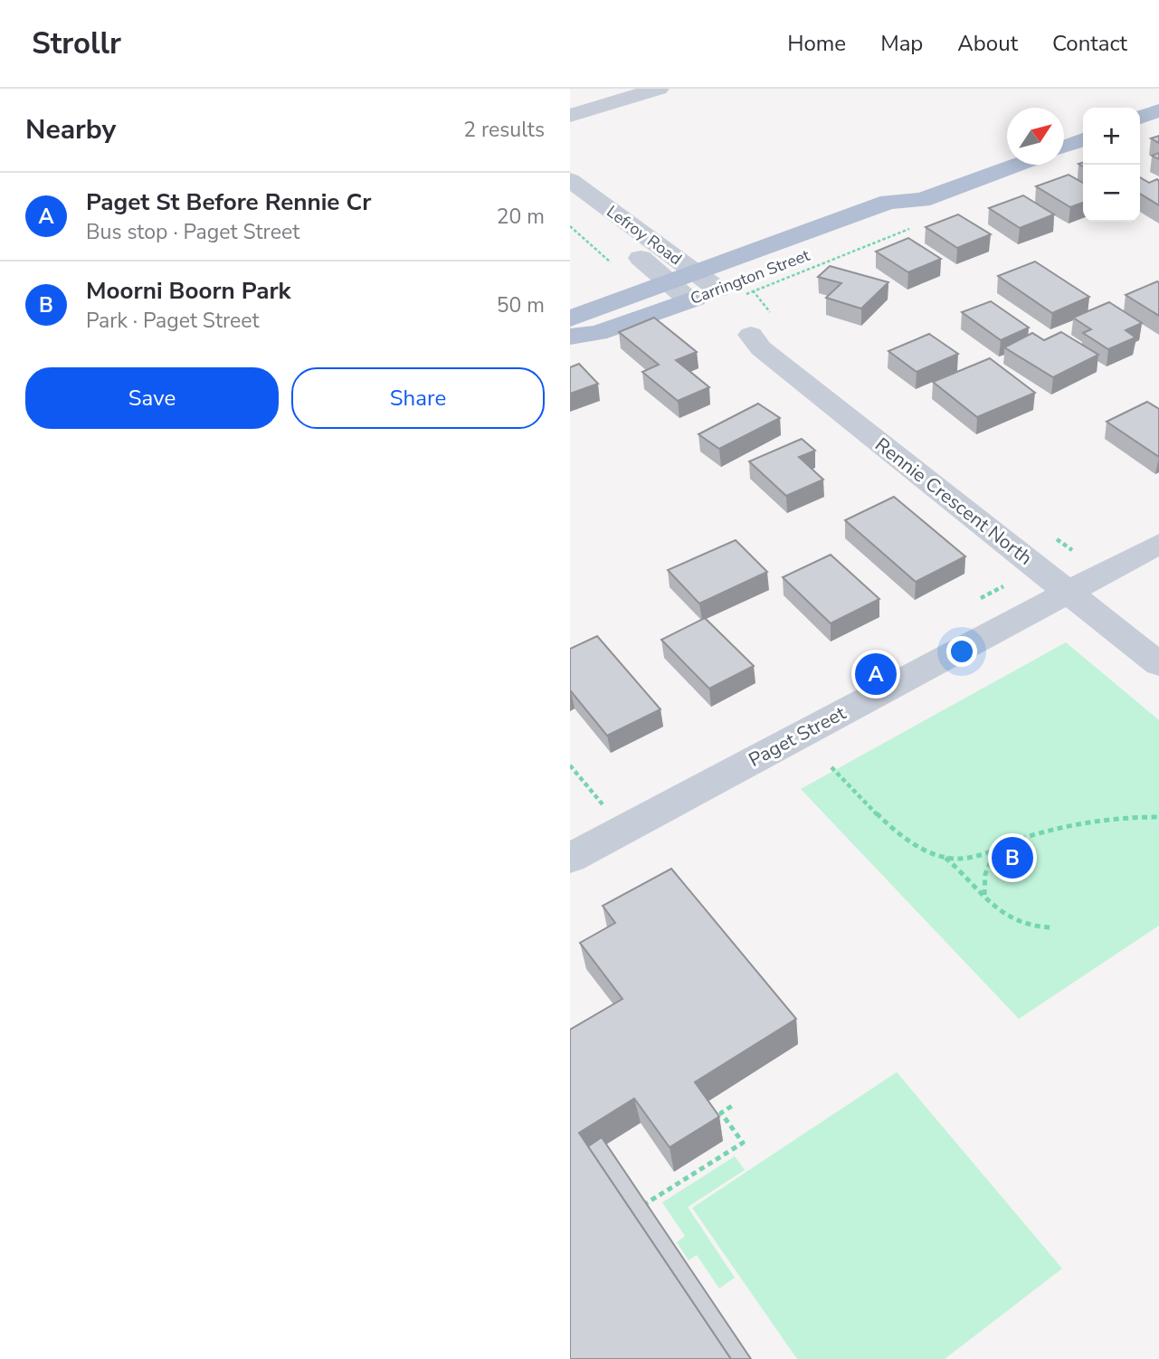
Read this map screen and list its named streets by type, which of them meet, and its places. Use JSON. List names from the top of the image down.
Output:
{
  "streets": {
    "main road": ["Carrington Street"],
    "street": ["Lefroy Road", "Rennie Crescent North", "Paget Street"]
  },
  "crossings": [
    ["Lefroy Road", "Carrington Street"],
    ["Rennie Crescent North", "Paget Street"]
  ],
  "north": "top right",
  "page": {
    "header": "Strollr",
    "nav": [
      "Home",
      "Map",
      "About",
      "Contact"
    ],
    "heading": ["Nearby", "2 results"],
    "map_buttons": ["+", "−"],
    "list": [
      {
        "mark": "A",
        "name": "Paget St Before Rennie Cr",
        "note": "Bus stop · Paget Street",
        "value": "20 m"
      },
      {
        "mark": "B",
        "name": "Moorni Boorn Park",
        "note": "Park · Paget Street",
        "value": "50 m"
      }
    ],
    "buttons": ["Save", "Share"],
    "pins": ["A", "B"]
  }
}
